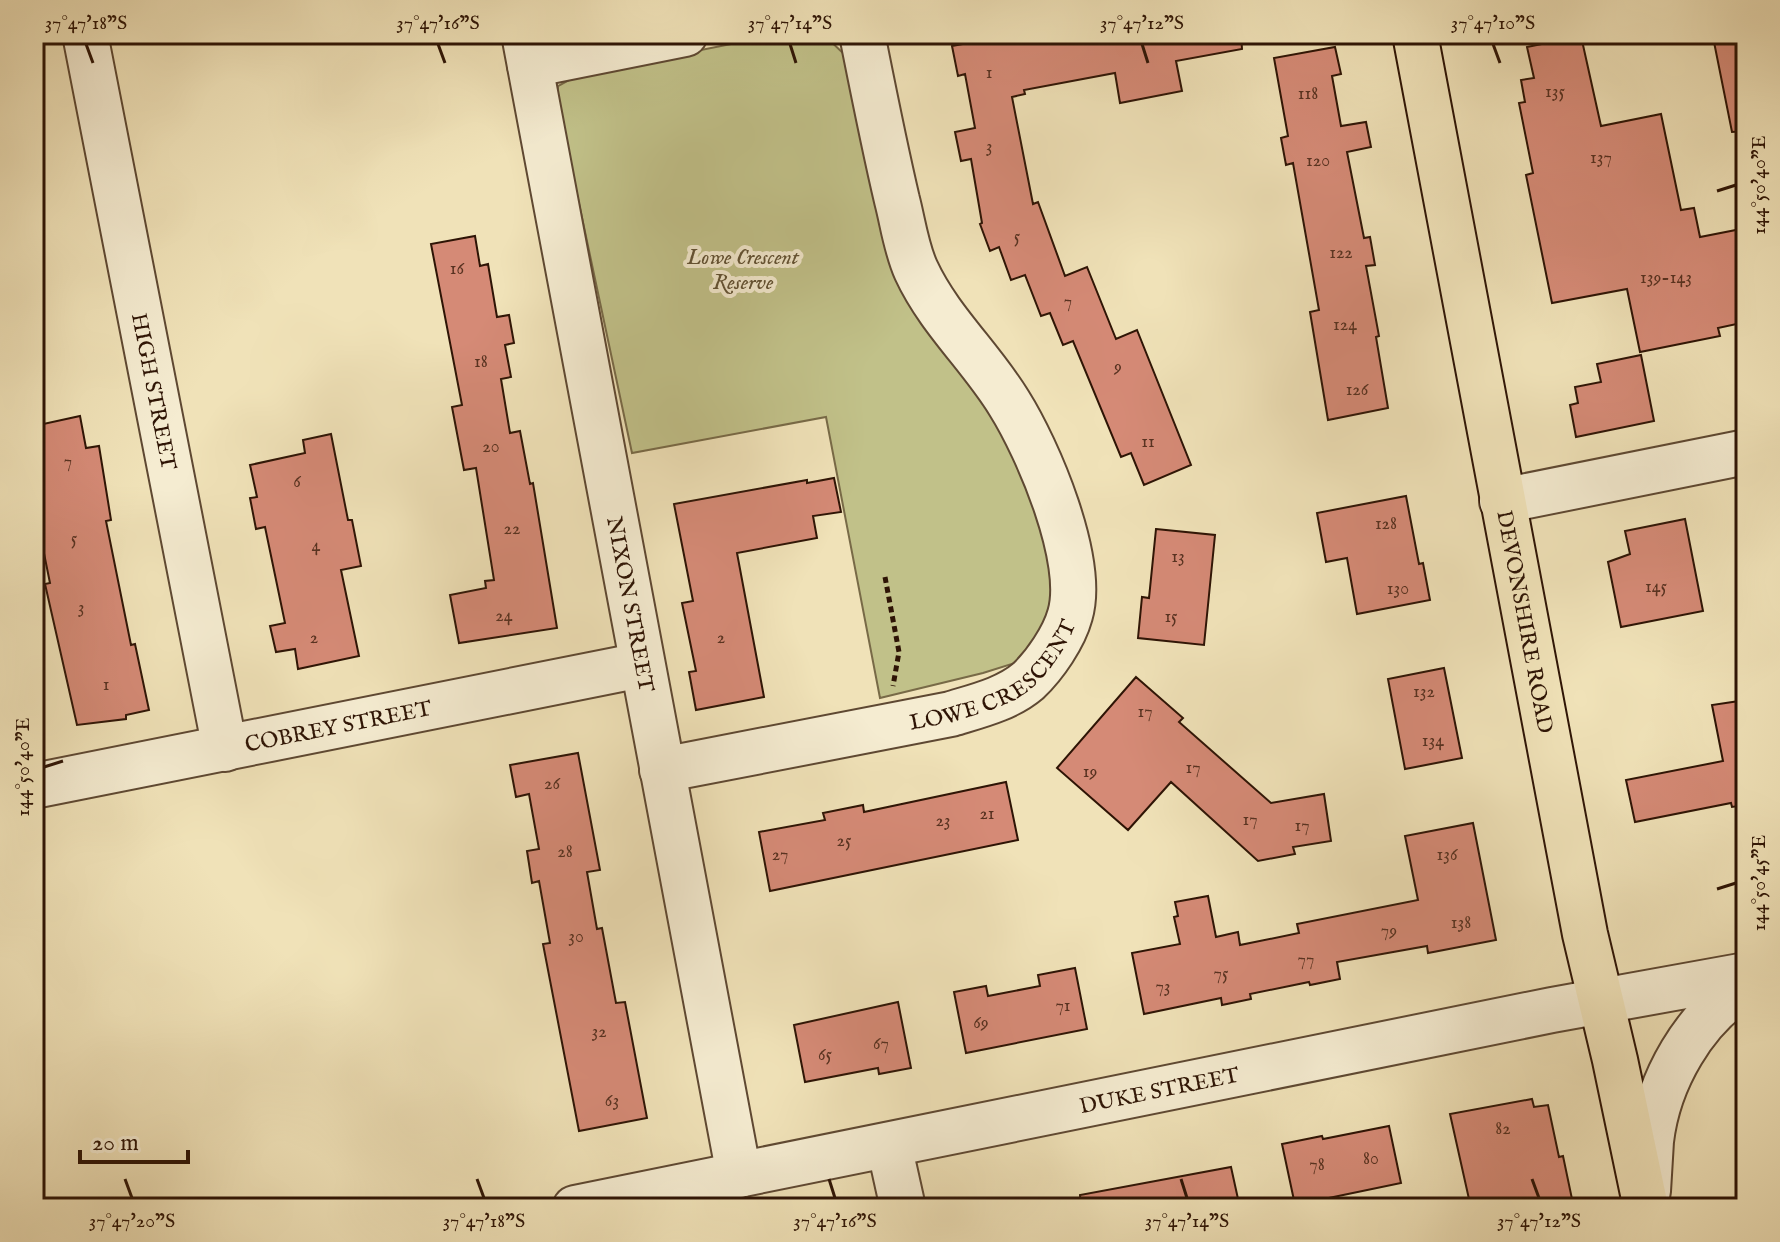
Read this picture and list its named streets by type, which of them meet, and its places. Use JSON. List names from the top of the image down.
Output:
{
  "streets": {
    "main road": ["DEVONSHIRE ROAD"],
    "street": [
      "HIGH STREET",
      "NIXON STREET",
      "LOWE CRESCENT",
      "COBREY STREET",
      "DUKE STREET"
    ]
  },
  "crossings": [
    ["HIGH STREET", "COBREY STREET"],
    ["NIXON STREET", "LOWE CRESCENT"],
    ["NIXON STREET", "COBREY STREET"],
    ["NIXON STREET", "DUKE STREET"],
    ["DEVONSHIRE ROAD", "DUKE STREET"]
  ],
  "parks": ["Lowe Crescent Reserve"],
  "house_numbers": [
    "1",
    "135",
    "118",
    "3",
    "137",
    "120",
    "5",
    "122",
    "16",
    "139-143",
    "7",
    "124",
    "18",
    "9",
    "126",
    "11",
    "20",
    "7",
    "6",
    "128",
    "22",
    "5",
    "4",
    "13",
    "145",
    "130",
    "3",
    "24",
    "15",
    "2",
    "2",
    "1",
    "132",
    "17",
    "134",
    "17",
    "19",
    "26",
    "21",
    "17",
    "23",
    "17",
    "25",
    "28",
    "27",
    "136",
    "138",
    "79",
    "30",
    "77",
    "75",
    "73",
    "71",
    "69",
    "32",
    "67",
    "65",
    "63",
    "82",
    "80",
    "78"
  ],
  "scale_bar": "20 m",
  "coordinates": [
    "37°47'18\"S",
    "37°47'16\"S",
    "37°47'14\"S",
    "37°47'12\"S",
    "37°47'10\"S",
    "144°50'40\"E",
    "144°50'45\"E",
    "37°47'20\"S"
  ]
}
